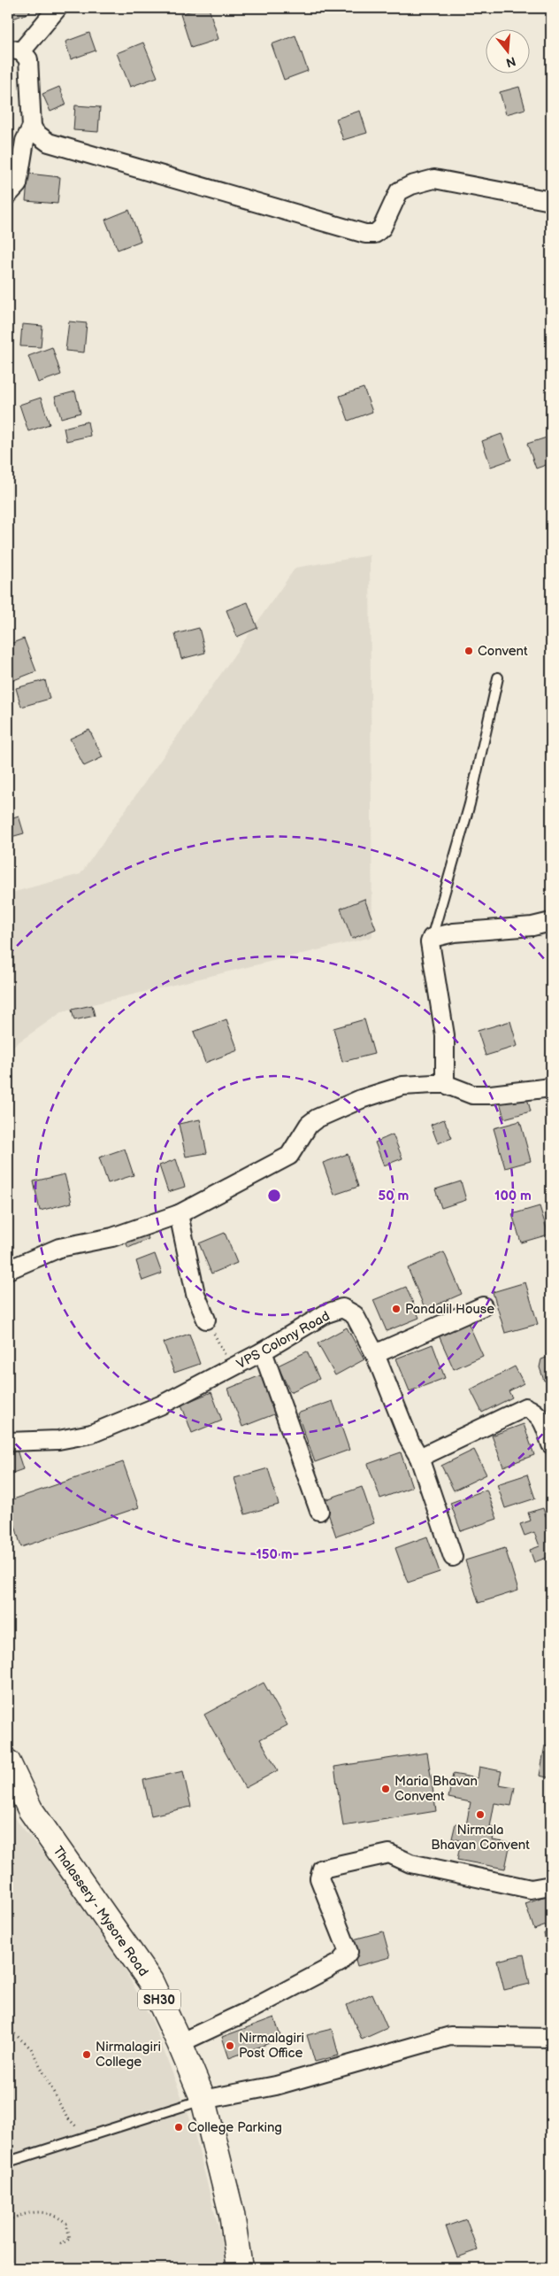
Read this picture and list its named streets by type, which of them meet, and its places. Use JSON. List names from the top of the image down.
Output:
{
  "streets": {
    "main road": ["Thalassery - Mysore Road", "SH30"],
    "street": ["VPS Colony Road"]
  },
  "places": [
    "Convent",
    "Pandalil House",
    "Maria Bhavan Convent",
    "Nirmala Bhavan Convent",
    "Nirmalagiri Post Office",
    "Nirmalagiri College",
    "College Parking"
  ],
  "north": "bottom",
  "rings": ["50 m", "100 m", "150 m"]
}
